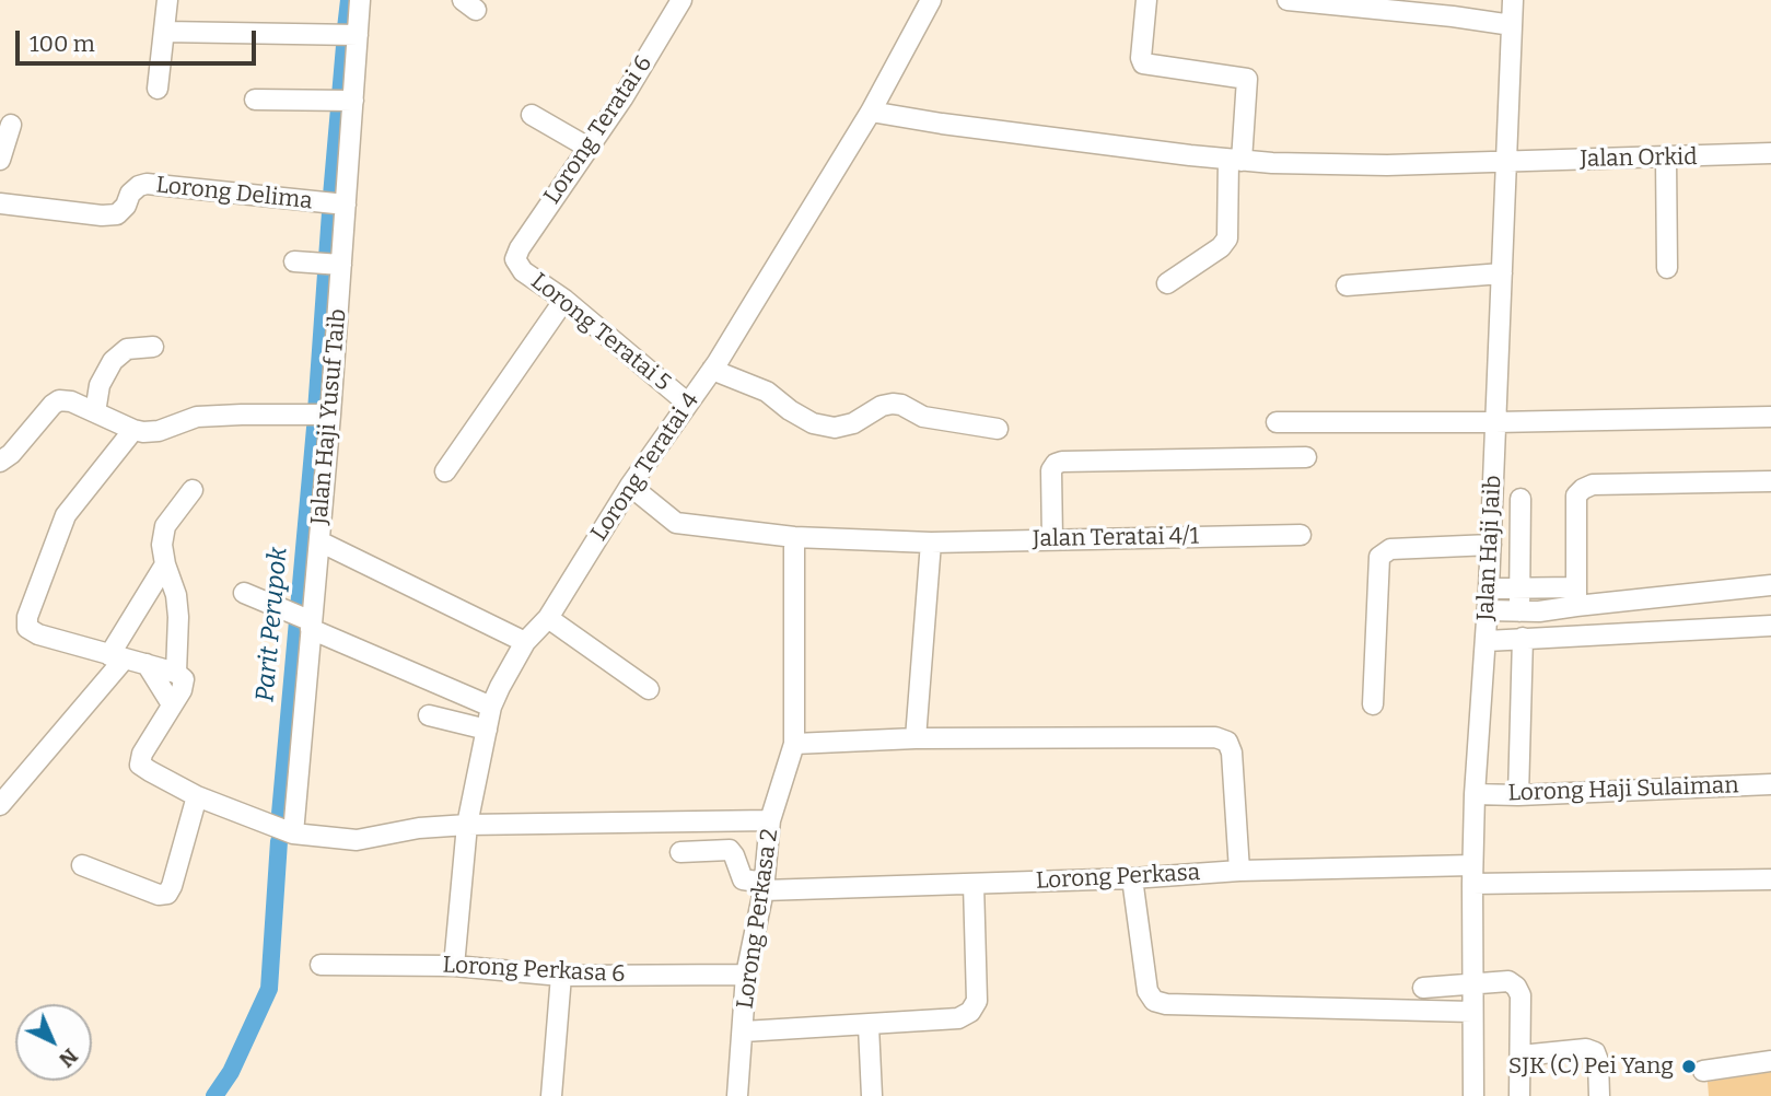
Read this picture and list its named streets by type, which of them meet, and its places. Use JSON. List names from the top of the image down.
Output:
{
  "streets": {
    "street": [
      "Lorong Teratai 6",
      "Jalan Orkid",
      "Lorong Delima",
      "Lorong Teratai 5",
      "Jalan Haji Yusuf Taib",
      "Lorong Teratai 4",
      "Jalan Teratai 4/1",
      "Jalan Haji Jaib",
      "Lorong Haji Sulaiman",
      "Lorong Perkasa",
      "Lorong Perkasa 2",
      "Lorong Perkasa 6"
    ]
  },
  "crossings": [
    ["Lorong Teratai 6", "Lorong Teratai 5"],
    ["Jalan Orkid", "Lorong Teratai 4"],
    ["Jalan Orkid", "Jalan Haji Jaib"],
    ["Lorong Delima", "Jalan Haji Yusuf Taib"],
    ["Lorong Teratai 5", "Lorong Teratai 4"],
    ["Lorong Teratai 4", "Jalan Teratai 4/1"],
    ["Lorong Teratai 4", "Lorong Perkasa 6"],
    ["Jalan Teratai 4/1", "Lorong Perkasa 2"],
    ["Jalan Haji Jaib", "Lorong Haji Sulaiman"],
    ["Jalan Haji Jaib", "Lorong Perkasa"],
    ["Lorong Perkasa", "Lorong Perkasa 2"],
    ["Lorong Perkasa 2", "Lorong Perkasa 6"]
  ],
  "water": ["Parit Perupok"],
  "places": ["SJK (C) Pei Yang"],
  "scale_bar": "100 m",
  "north": "bottom right"
}
